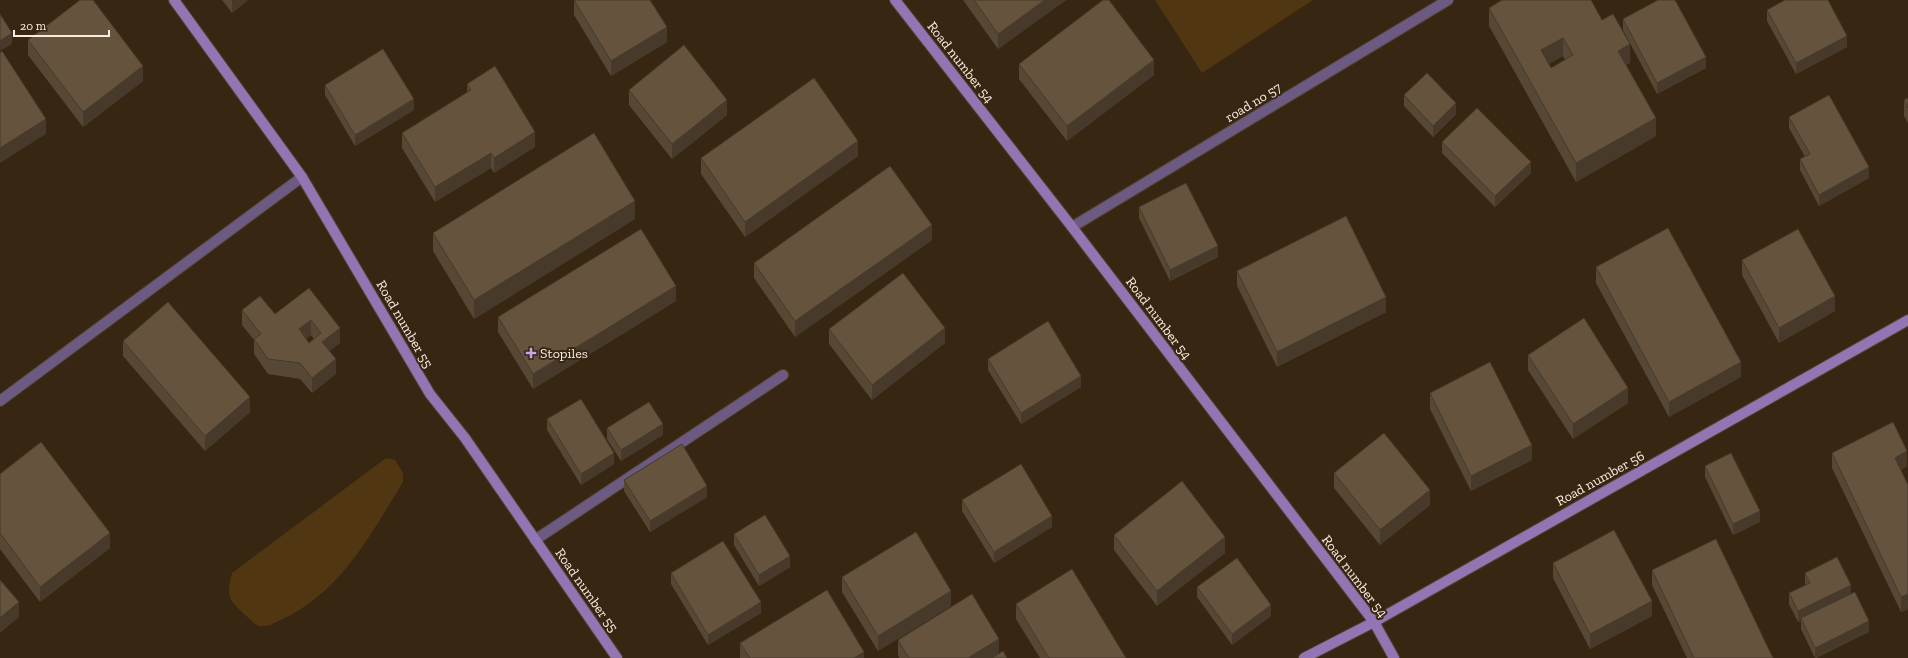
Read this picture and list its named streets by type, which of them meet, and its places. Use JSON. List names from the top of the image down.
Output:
{
  "streets": {
    "street": [
      "Road number 54",
      "road no 57",
      "Road number 55",
      "Road number 56"
    ]
  },
  "crossings": [
    ["Road number 54", "road no 57"],
    ["Road number 54", "Road number 56"]
  ],
  "places": {
    "health": ["Stopiles"]
  },
  "scale_bar": "20 m"
}
